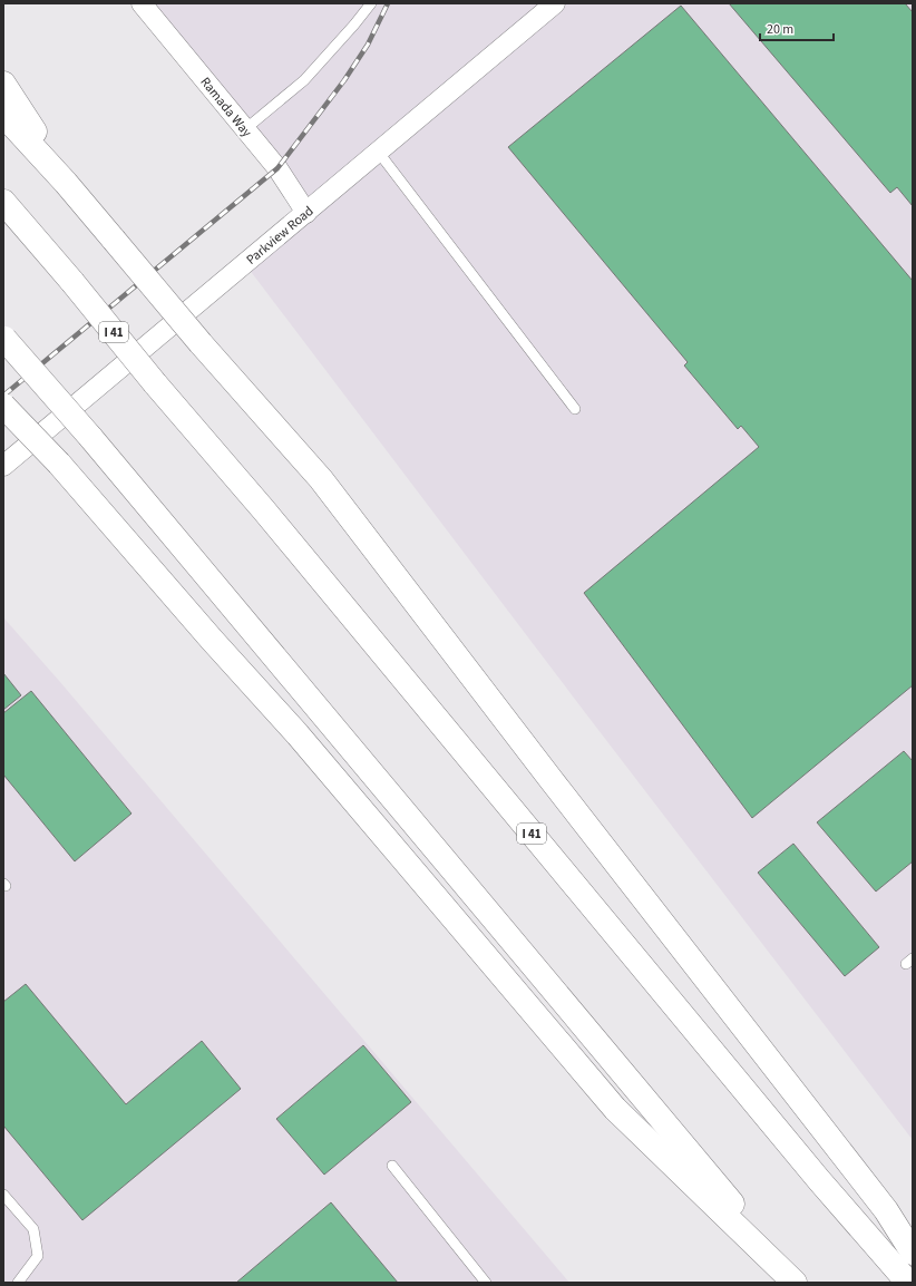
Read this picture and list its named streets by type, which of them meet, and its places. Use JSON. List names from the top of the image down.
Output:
{
  "streets": {
    "highway": ["I 41"],
    "street": ["Ramada Way", "Parkview Road"]
  },
  "crossings": [
    ["Ramada Way", "Parkview Road"]
  ],
  "scale_bar": "20 m"
}
